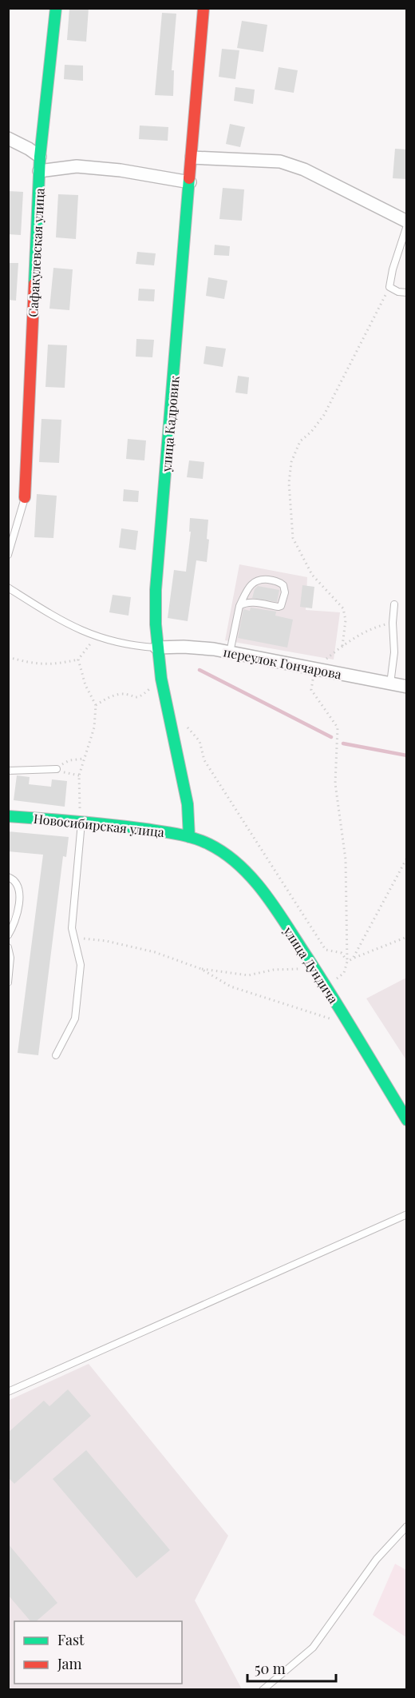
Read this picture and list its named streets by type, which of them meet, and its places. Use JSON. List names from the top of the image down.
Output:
{
  "streets": {
    "street": [
      "Сафакулевская улица",
      "улица Кадровик",
      "переулок Гончарова",
      "Новосибирская улица",
      "улица Дундича"
    ]
  },
  "crossings": [
    ["улица Кадровик", "переулок Гончарова"],
    ["улица Кадровик", "Новосибирская улица"],
    ["улица Кадровик", "улица Дундича"],
    ["Новосибирская улица", "улица Дундича"]
  ],
  "legend": ["Fast", "Jam"],
  "scale_bar": "50 m"
}
